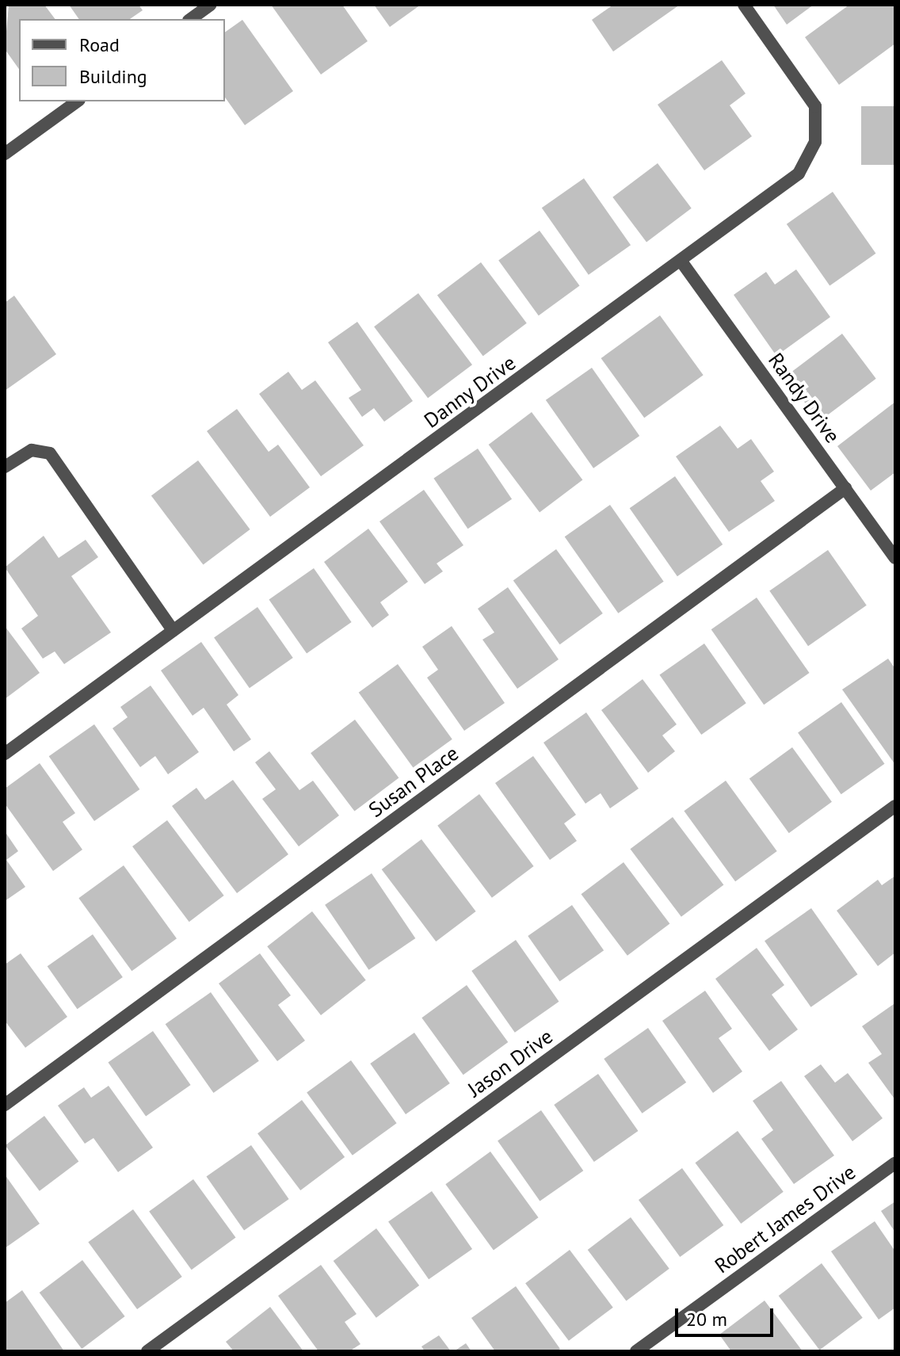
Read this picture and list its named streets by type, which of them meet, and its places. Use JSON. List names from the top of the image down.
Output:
{
  "streets": {
    "street": [
      "Danny Drive",
      "Randy Drive",
      "Susan Place",
      "Jason Drive",
      "Robert James Drive"
    ]
  },
  "crossings": [
    ["Danny Drive", "Randy Drive"],
    ["Randy Drive", "Susan Place"]
  ],
  "legend": ["Road", "Building"],
  "scale_bar": "20 m"
}
